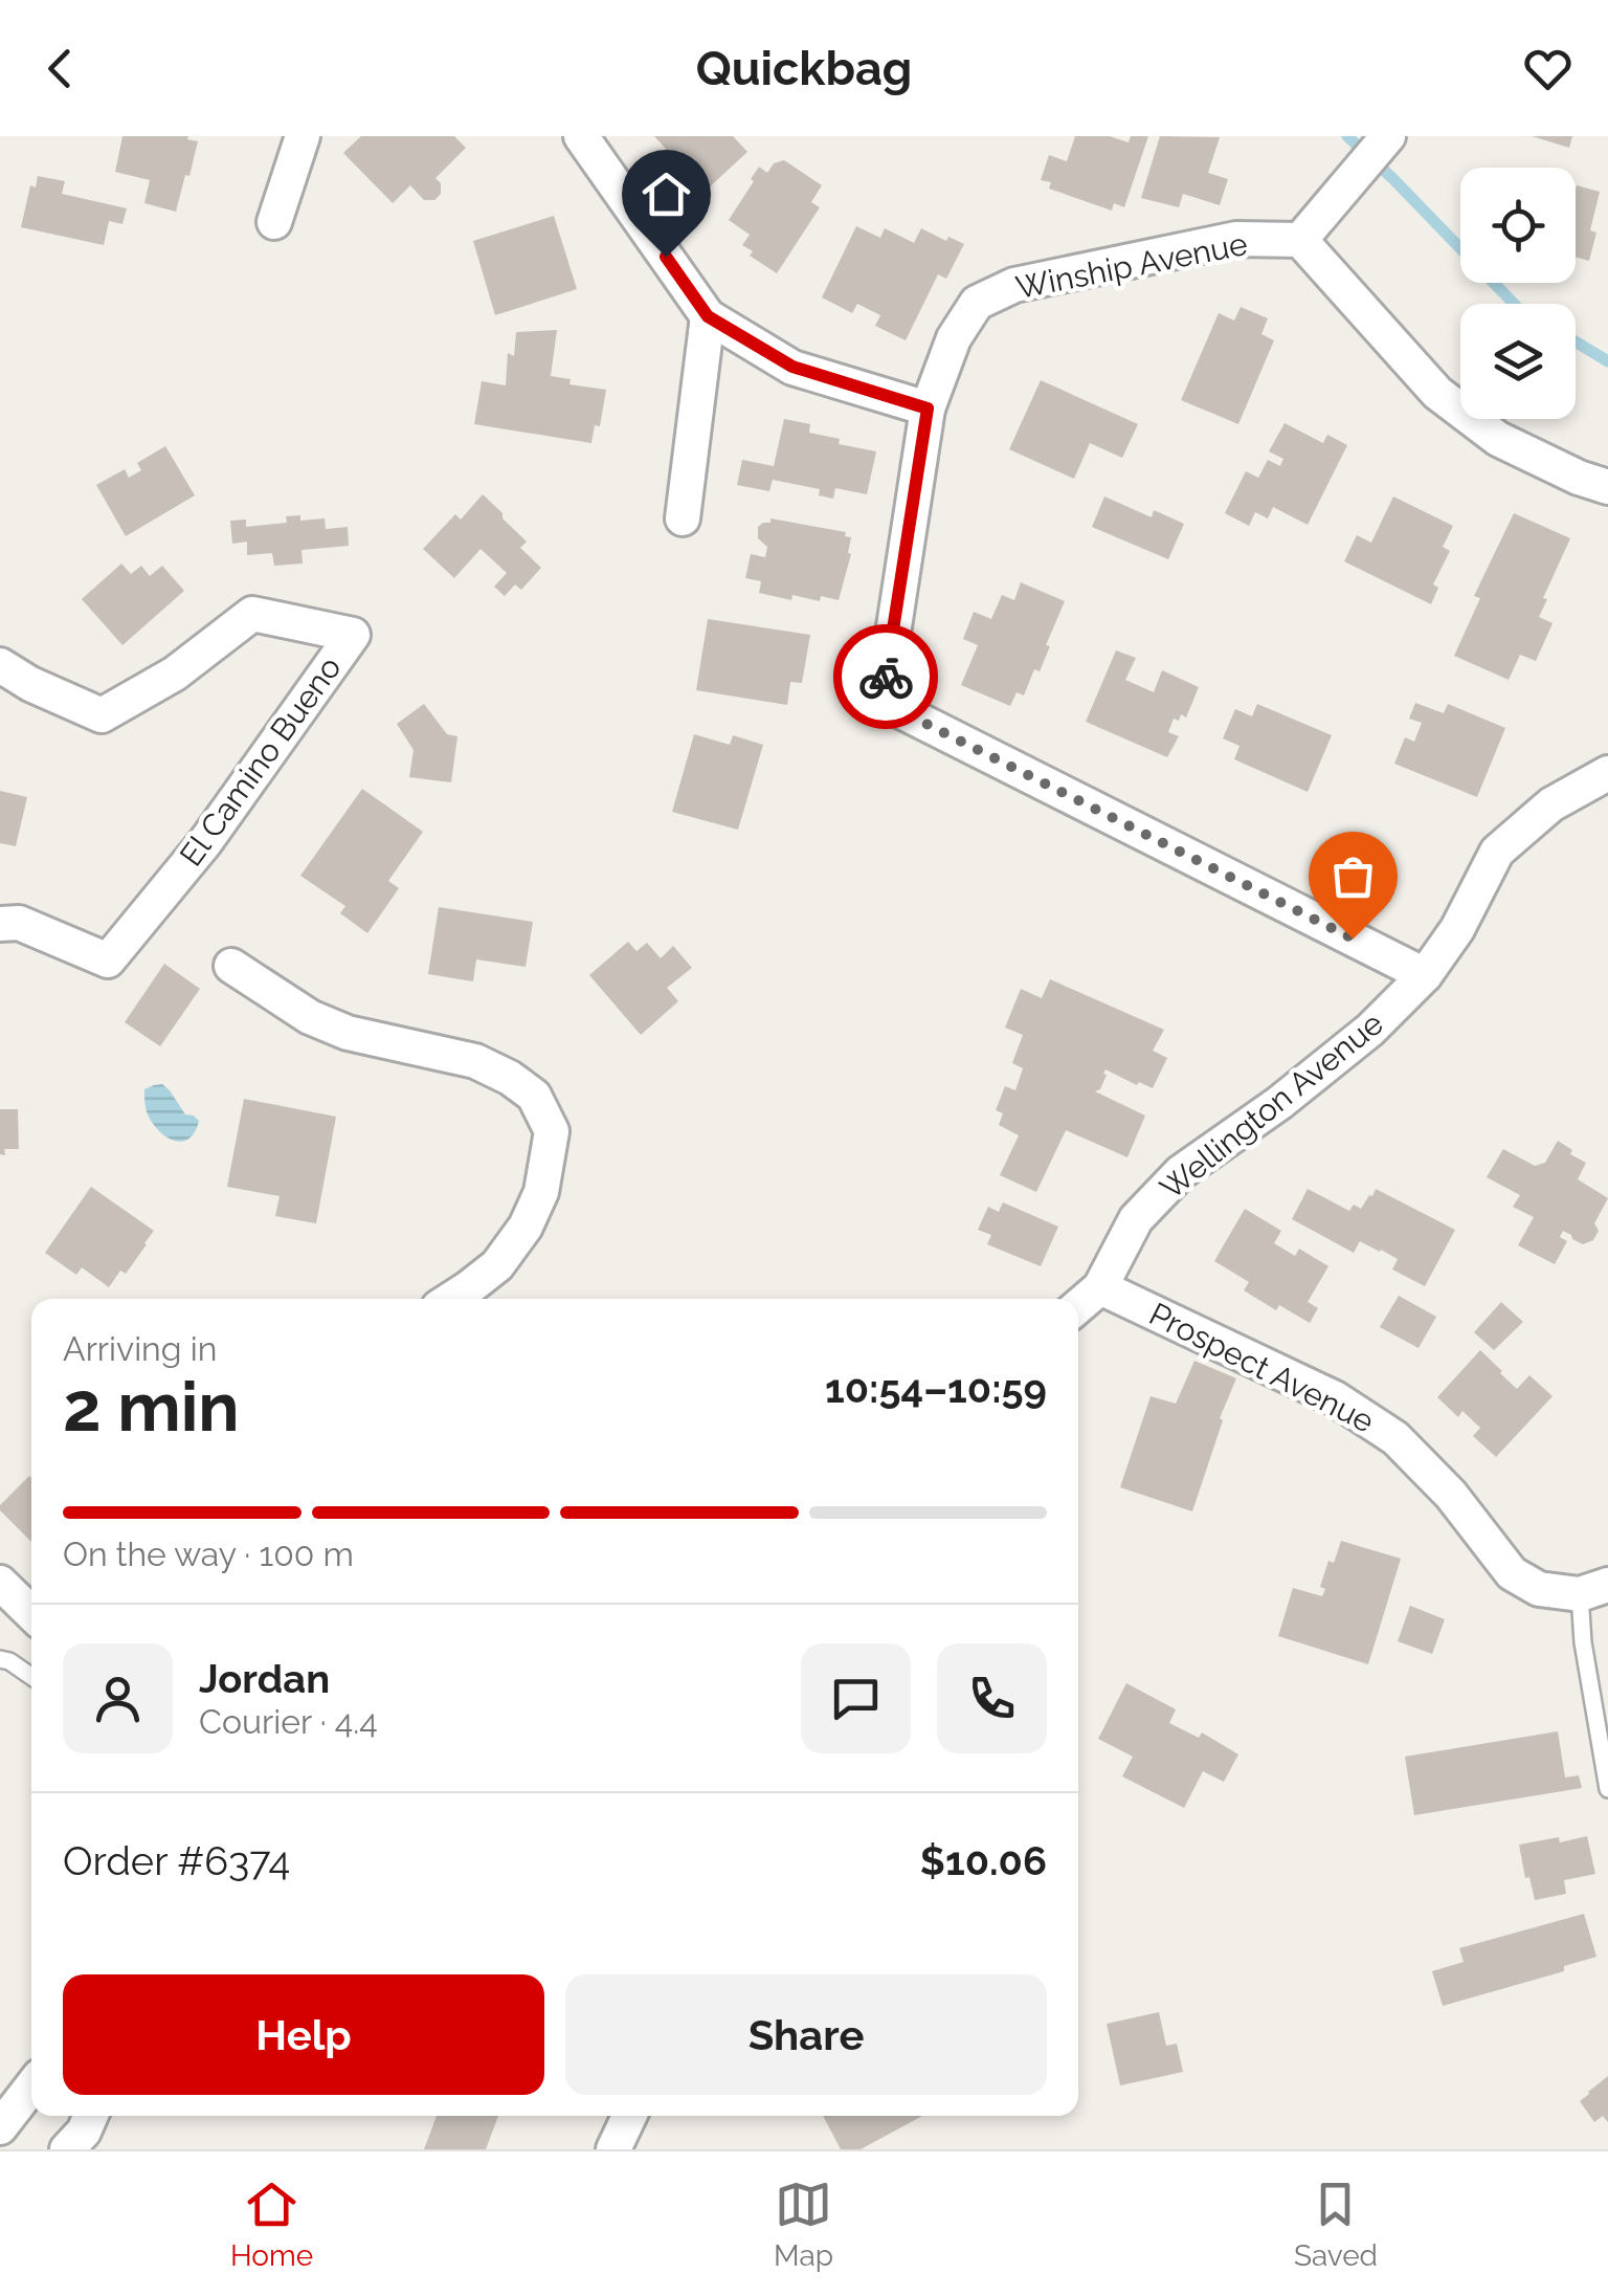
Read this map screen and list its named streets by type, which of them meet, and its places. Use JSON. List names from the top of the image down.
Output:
{
  "streets": {
    "street": [
      "Winship Avenue",
      "El Camino Bueno",
      "Wellington Avenue",
      "Prospect Avenue"
    ]
  },
  "crossings": [
    ["Winship Avenue", "Wellington Avenue"],
    ["Wellington Avenue", "Prospect Avenue"]
  ],
  "page": {
    "header": "Quickbag",
    "heading": ["2 min", "Arriving in", "10:54–10:59"],
    "panel": [
      "Jordan",
      "Courier · 4.4",
      "Order #6374",
      "$10.06"
    ],
    "bar": "On the way · 100 m",
    "buttons": ["Help", "Share"],
    "tabs": ["Home", "Map", "Saved"]
  }
}
